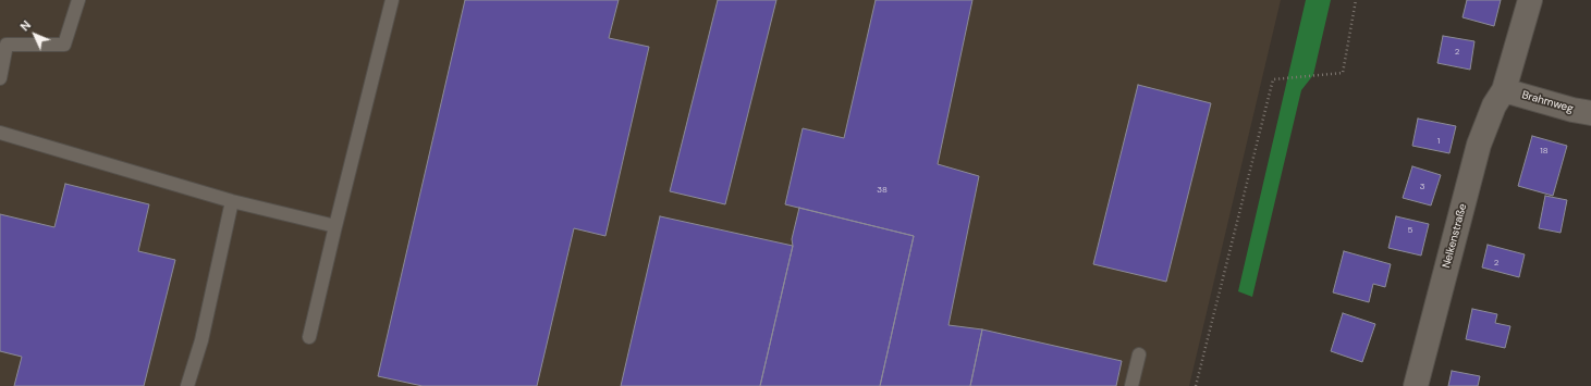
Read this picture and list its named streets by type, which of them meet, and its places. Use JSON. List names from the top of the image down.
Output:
{
  "streets": {
    "street": ["Brahmweg", "Nelkenstraße"]
  },
  "crossings": [
    ["Brahmweg", "Nelkenstraße"]
  ],
  "house_numbers": [
    "2",
    "1",
    "18",
    "3",
    "38",
    "5",
    "2"
  ],
  "north": "top left"
}
